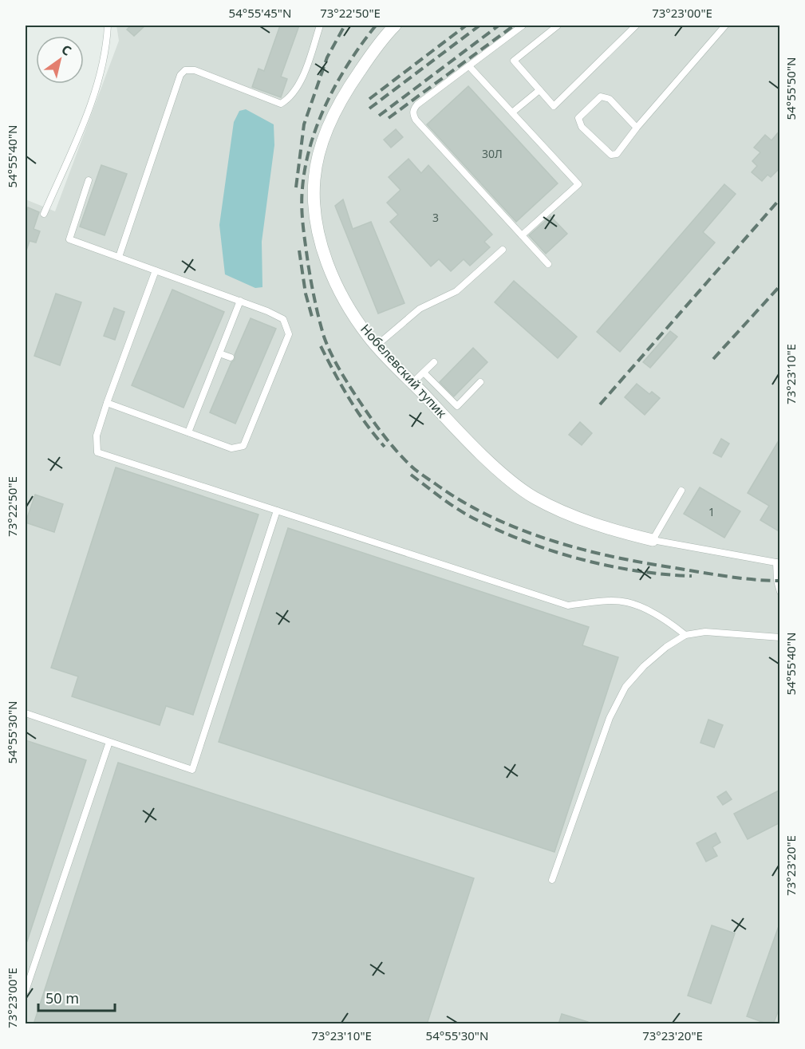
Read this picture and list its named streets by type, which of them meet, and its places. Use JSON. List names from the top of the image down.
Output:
{
  "streets": {
    "street": ["Нобелевский тупик"]
  },
  "house_numbers": ["30Л", "3", "1"],
  "scale_bar": "50 m",
  "north": "top right",
  "coordinates": [
    "54°55'45\"N",
    "73°22'50\"E",
    "73°23'00\"E",
    "54°55'50\"N",
    "54°55'40\"N",
    "73°23'10\"E",
    "54°55'30\"N",
    "73°23'20\"E"
  ]
}
